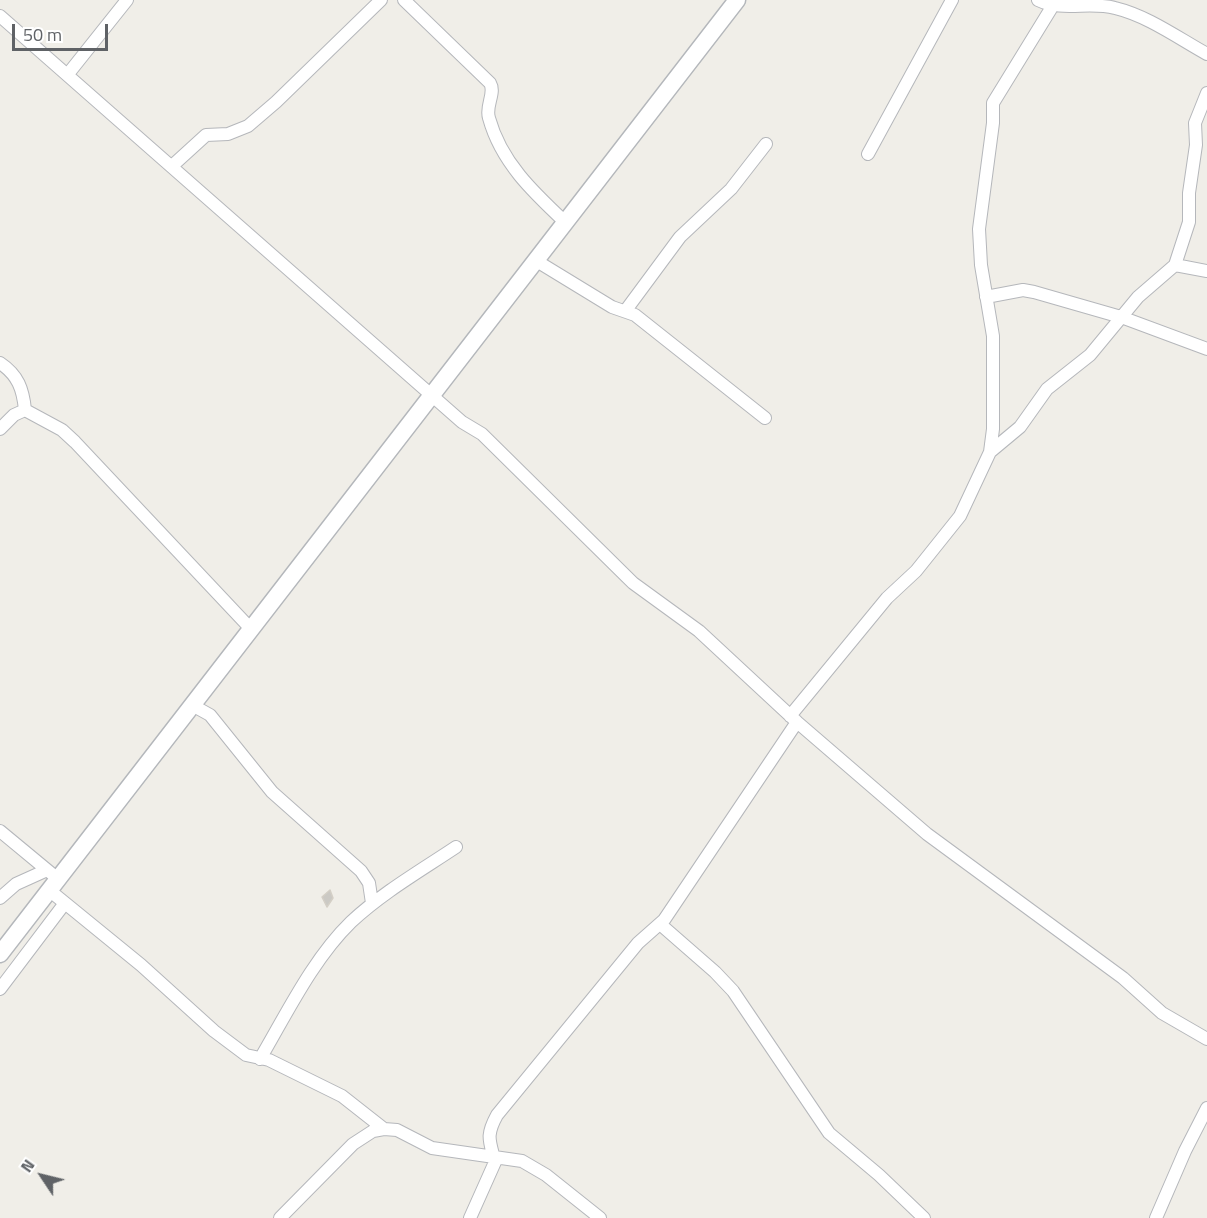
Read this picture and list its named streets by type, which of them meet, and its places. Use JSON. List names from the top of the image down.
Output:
{
  "scale_bar": "50 m",
  "north": "top left"
}
